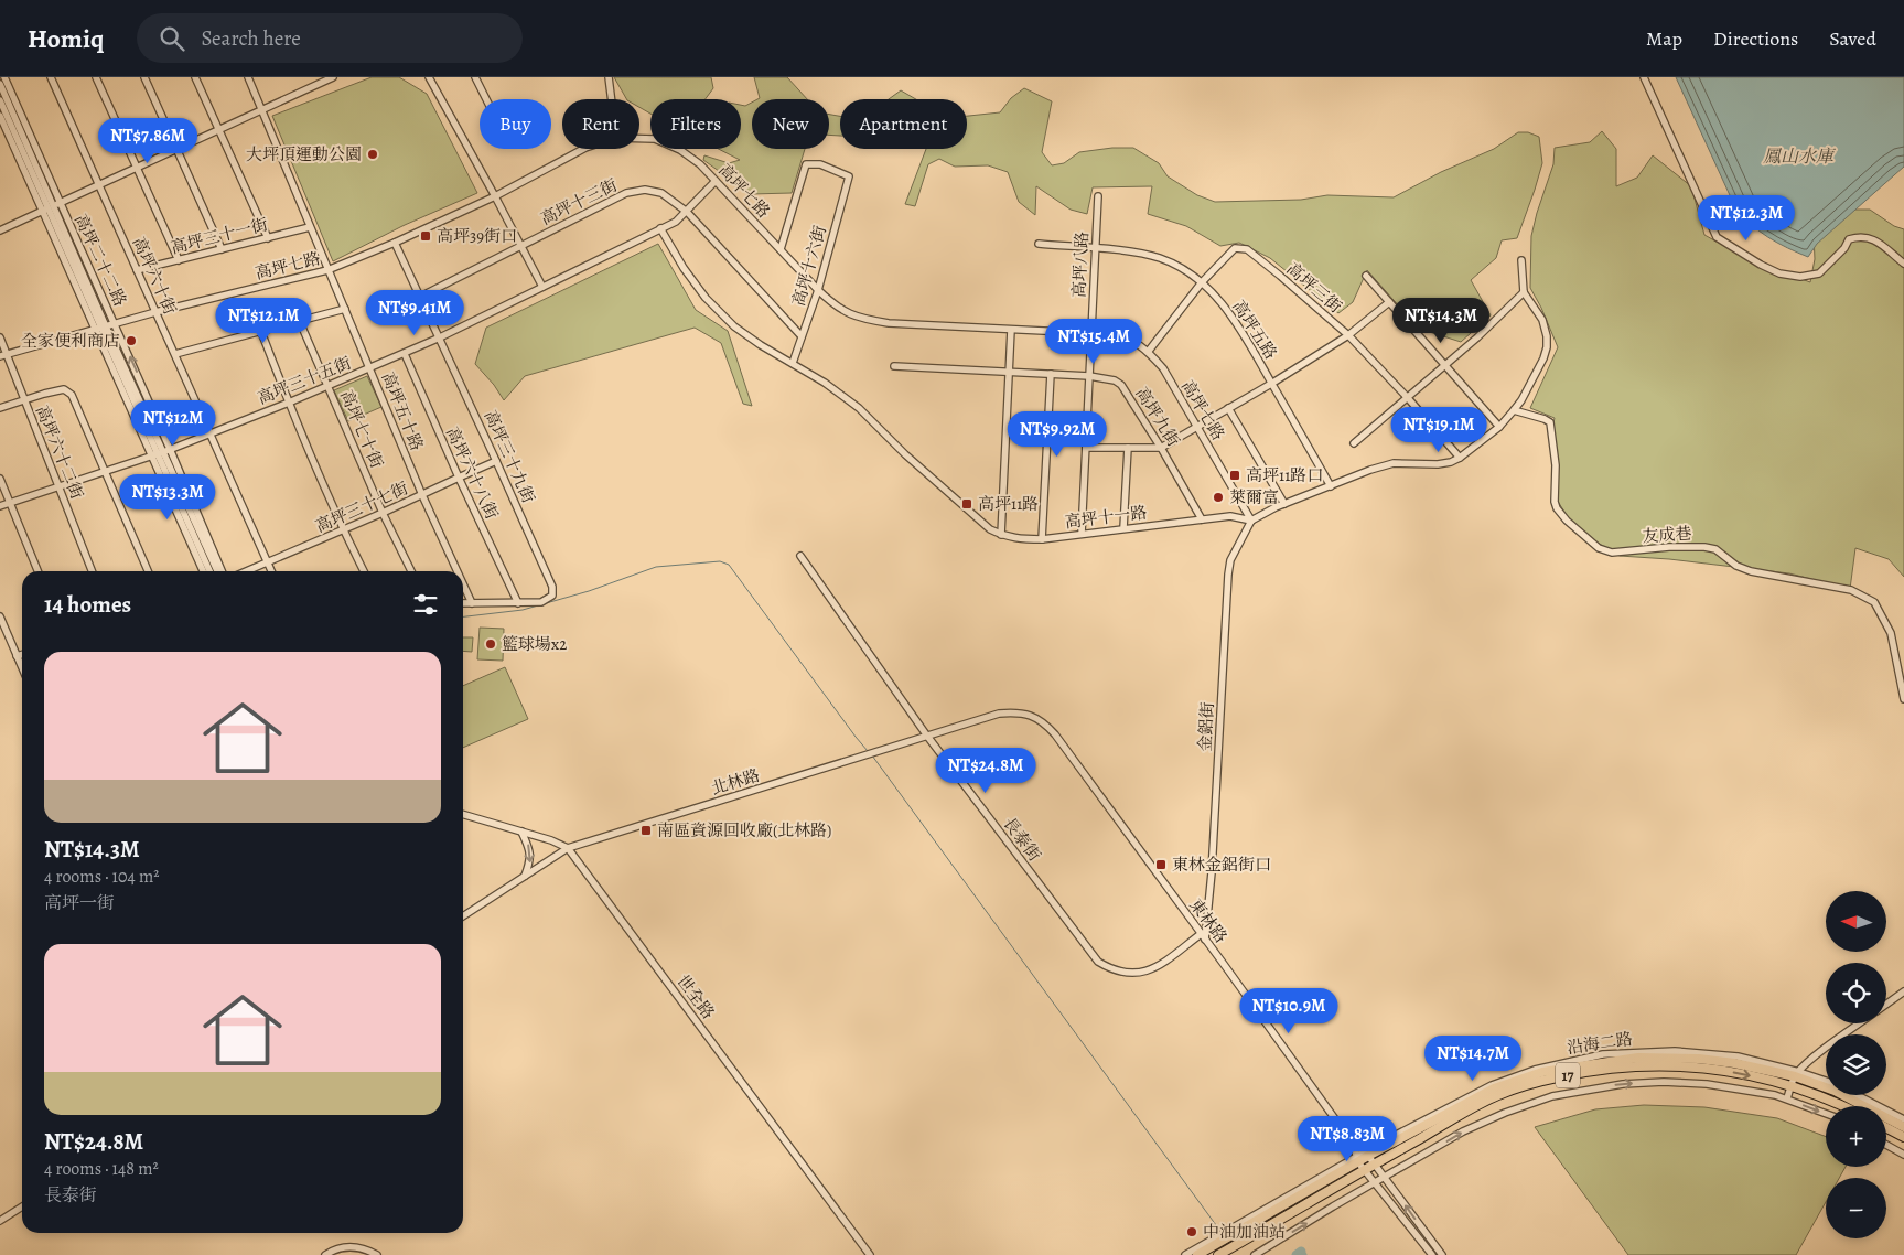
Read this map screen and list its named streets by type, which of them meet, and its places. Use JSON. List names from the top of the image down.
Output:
{
  "streets": {
    "main road": ["沿海二路", "17"],
    "street": [
      "高坪七路",
      "高坪十三街",
      "高坪三十一街",
      "高坪二十二路",
      "高坪八路",
      "高坪十六街",
      "高坪六十街",
      "高坪三街",
      "高坪五路",
      "高坪三十五街",
      "高坪五十路",
      "高坪九街",
      "高坪七十街",
      "高坪六十二街",
      "高坪三十九街",
      "高坪六十八街",
      "高坪三十七街",
      "高坪十一路",
      "友成巷",
      "金鋁街",
      "北林路",
      "長泰街",
      "東林路",
      "世全路"
    ]
  },
  "crossings": [
    ["高坪七路", "高坪二十二路"],
    ["高坪七路", "高坪八路"],
    ["高坪七路", "高坪十六街"],
    ["高坪七路", "高坪六十街"],
    ["高坪七路", "高坪三街"],
    ["高坪七路", "高坪三十五街"],
    ["高坪七路", "高坪五十路"],
    ["高坪七路", "高坪六十二街"],
    ["高坪七路", "高坪三十九街"],
    ["高坪七路", "高坪十一路"],
    ["高坪七路", "金鋁街"],
    ["高坪十三街", "高坪十六街"],
    ["高坪十三街", "高坪三十五街"],
    ["高坪十三街", "高坪三十九街"],
    ["高坪三十一街", "高坪六十街"],
    ["高坪三十一街", "高坪五十路"],
    ["高坪二十二路", "高坪三十五街"],
    ["高坪八路", "高坪五路"],
    ["高坪八路", "高坪九街"],
    ["高坪八路", "高坪十一路"],
    ["高坪十六街", "高坪十一路"],
    ["高坪六十街", "高坪三十五街"],
    ["高坪六十街", "高坪三十七街"],
    ["高坪三街", "高坪五路"],
    ["高坪三十五街", "高坪五十路"],
    ["高坪三十五街", "高坪七十街"],
    ["高坪三十五街", "高坪六十二街"],
    ["高坪三十五街", "高坪三十九街"],
    ["高坪三十五街", "高坪六十八街"],
    ["高坪三十五街", "高坪十一路"],
    ["高坪五十路", "高坪三十九街"],
    ["高坪五十路", "高坪三十七街"],
    ["高坪九街", "高坪十一路"],
    ["高坪七十街", "高坪三十七街"],
    ["高坪三十九街", "高坪六十八街"],
    ["高坪三十九街", "高坪三十七街"],
    ["高坪六十八街", "高坪三十七街"],
    ["高坪十一路", "金鋁街"],
    ["金鋁街", "東林路"],
    ["北林路", "長泰街"],
    ["北林路", "東林路"],
    ["北林路", "世全路"],
    ["長泰街", "東林路"],
    ["沿海二路", "17"]
  ],
  "water": ["鳳山水庫"],
  "places": {
    "other": [
      "大坪頂運動公園",
      "全家便利商店",
      "萊爾富",
      "籃球場x2",
      "中油加油站"
    ],
    "transit": [
      "高坪39街口",
      "高坪11路口",
      "高坪11路",
      "南區資源回收廠(北林路)",
      "東林金鋁街口"
    ]
  },
  "north": "left",
  "page": {
    "header": "Homiq",
    "search": "Search here",
    "nav": ["Map", "Directions", "Saved"],
    "chip": [
      "Buy",
      "Rent",
      "Filters",
      "New",
      "Apartment"
    ],
    "price": [
      "NT$7.86M",
      "NT$12.3M",
      "NT$9.41M",
      "NT$12.1M",
      "NT$14.3M",
      "NT$15.4M",
      "NT$12M",
      "NT$19.1M",
      "NT$9.92M",
      "NT$13.3M",
      "NT$24.8M",
      "NT$10.9M",
      "NT$14.7M",
      "NT$8.83M"
    ],
    "heading": "14 homes",
    "list": [
      {
        "name": "NT$14.3M",
        "note": "4 rooms · 104 m² · 高坪一街"
      },
      {
        "name": "NT$24.8M",
        "note": "4 rooms · 148 m² · 長泰街"
      }
    ],
    "map_buttons": ["+", "−"]
  }
}
